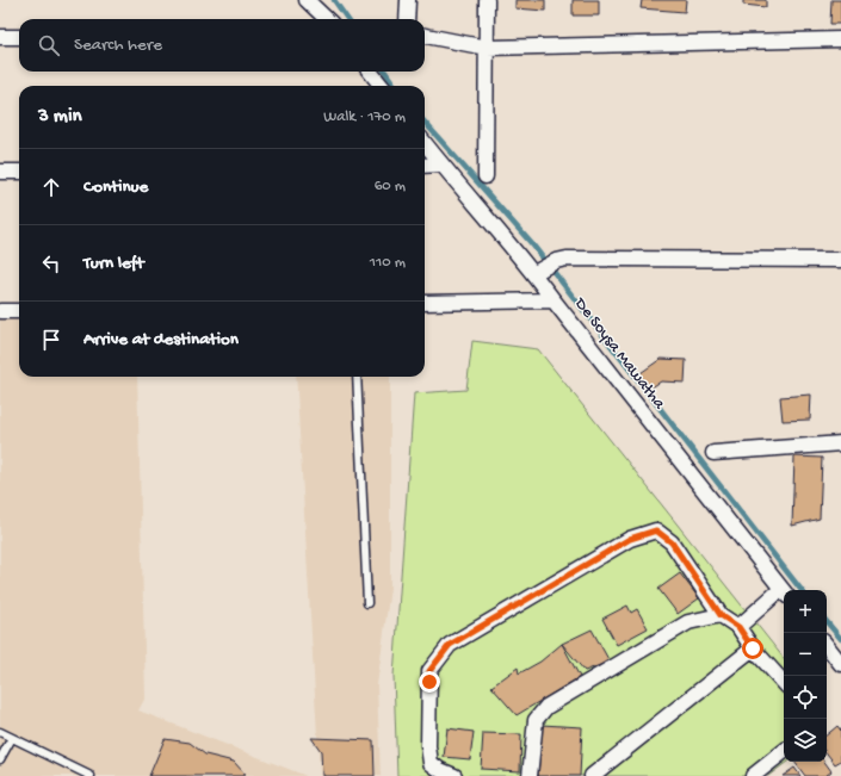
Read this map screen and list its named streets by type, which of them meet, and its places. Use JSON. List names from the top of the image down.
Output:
{
  "streets": {
    "street": ["De Soysa Mawatha"]
  },
  "page": {
    "search": "Search here",
    "heading": ["3 min", "Walk · 170 m"],
    "list": [
      ["Continue", "60 m"],
      ["Turn left", "110 m"],
      "Arrive at destination"
    ],
    "map_buttons": ["+", "−"]
  }
}
